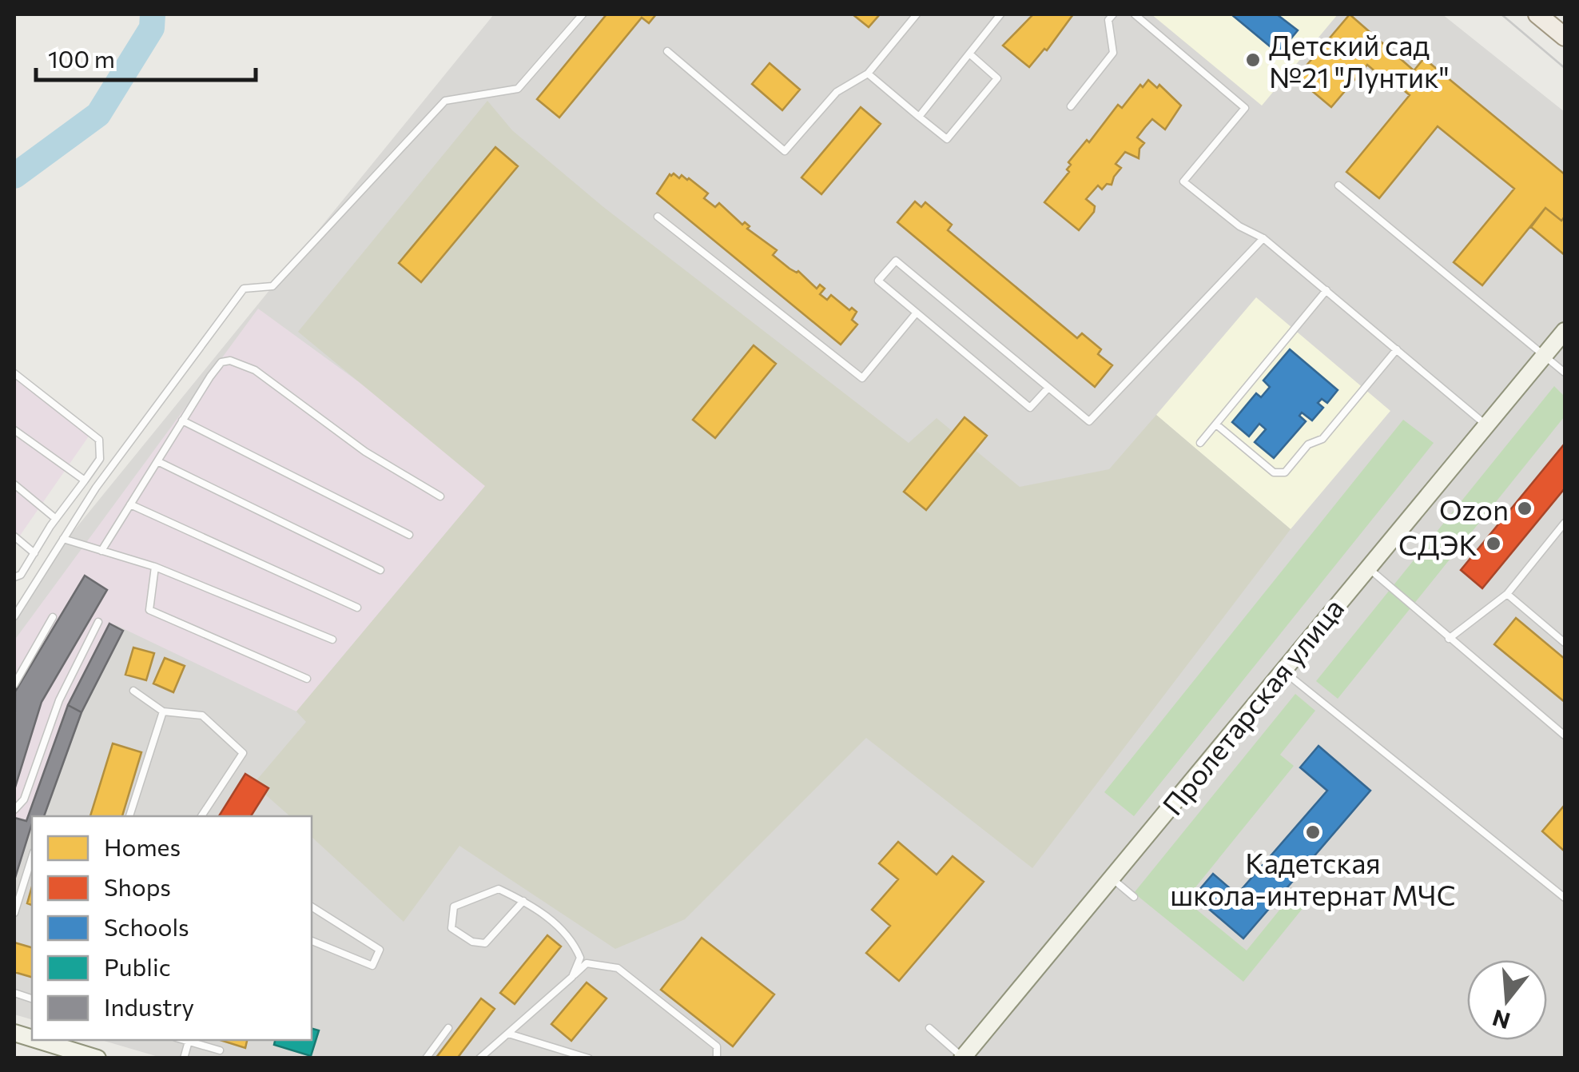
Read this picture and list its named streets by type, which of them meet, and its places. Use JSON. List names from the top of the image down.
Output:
{
  "streets": {
    "street": ["Пролетарская улица"]
  },
  "places": [
    "Детский сад №21 \"Лунтик\"",
    "Ozon",
    "СДЭК",
    "Кадетская школа-интернат МЧС"
  ],
  "legend": [
    "Homes",
    "Shops",
    "Schools",
    "Public",
    "Industry"
  ],
  "scale_bar": "100 m",
  "north": "bottom"
}
